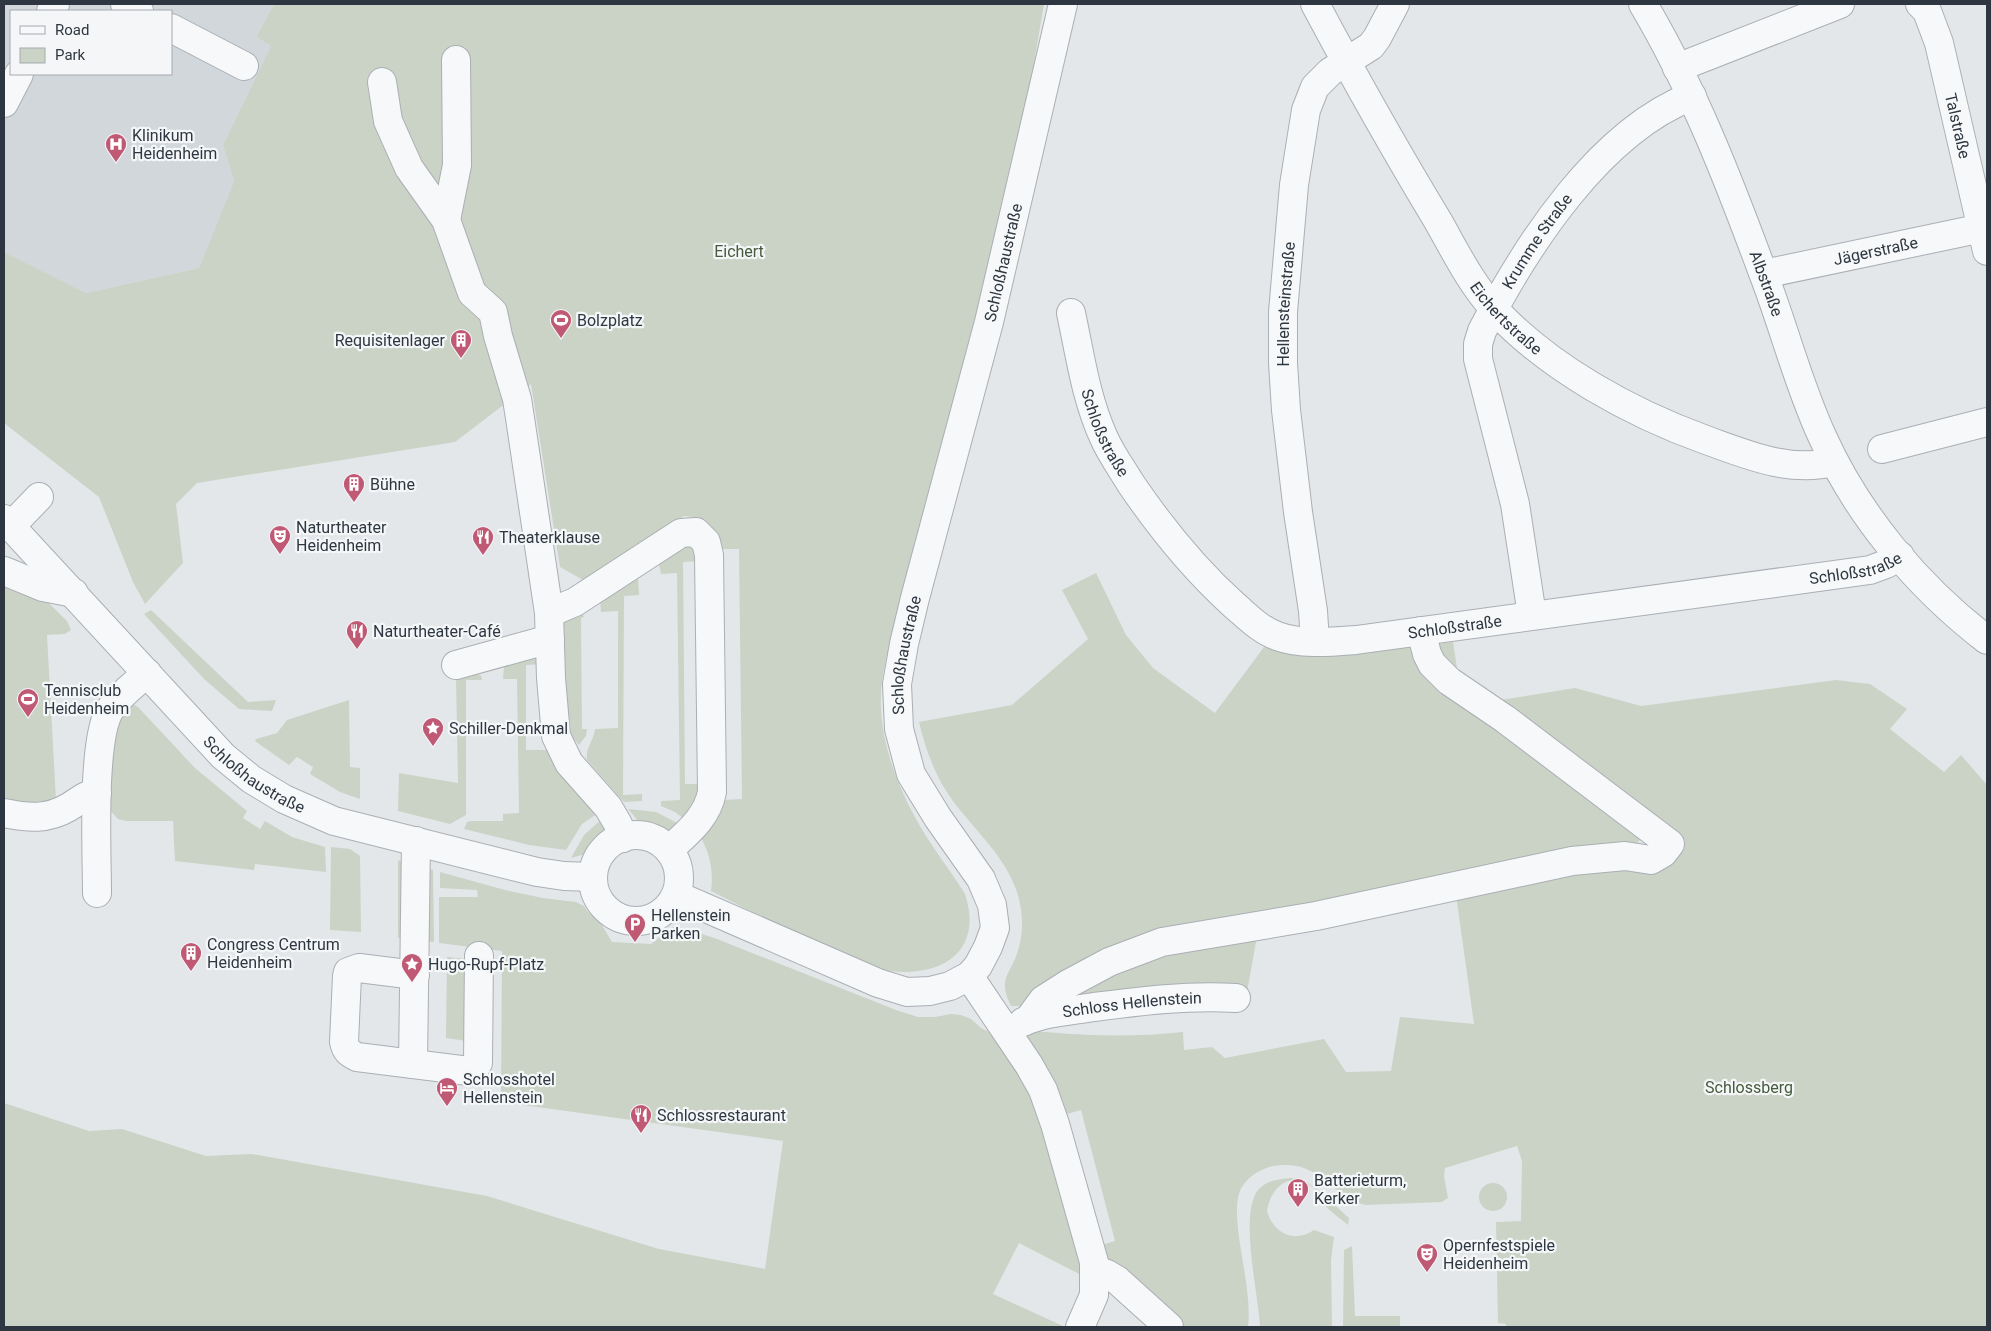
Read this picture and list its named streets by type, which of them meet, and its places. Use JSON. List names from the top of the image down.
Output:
{
  "streets": {
    "street": [
      "Talstraße",
      "Krumme Straße",
      "Jägerstraße",
      "Schloßhaustraße",
      "Albstraße",
      "Hellensteinstraße",
      "Eichertstraße",
      "Schloßstraße",
      "Schloss Hellenstein"
    ]
  },
  "crossings": [
    ["Talstraße", "Jägerstraße"],
    ["Krumme Straße", "Albstraße"],
    ["Krumme Straße", "Eichertstraße"],
    ["Krumme Straße", "Schloßstraße"],
    ["Jägerstraße", "Albstraße"],
    ["Albstraße", "Eichertstraße"],
    ["Albstraße", "Schloßstraße"],
    ["Hellensteinstraße", "Eichertstraße"],
    ["Hellensteinstraße", "Schloßstraße"]
  ],
  "parks": ["Eichert", "Schlossberg"],
  "places": {
    "hospital": ["Klinikum Heidenheim"],
    "sports": ["Bolzplatz", "Tennisclub Heidenheim"],
    "building": [
      "Requisitenlager",
      "Bühne",
      "Congress Centrum Heidenheim",
      "Batterieturm, Kerker"
    ],
    "theatre": ["Naturtheater Heidenheim", "Opernfestspiele Heidenheim"],
    "restaurant": ["Theaterklause", "Naturtheater-Café", "Schlossrestaurant"],
    "place": ["Schiller-Denkmal", "Hugo-Rupf-Platz"],
    "parking": ["Hellenstein Parken"],
    "hotel": ["Schlosshotel Hellenstein"]
  },
  "legend": ["Road", "Park"]
}
